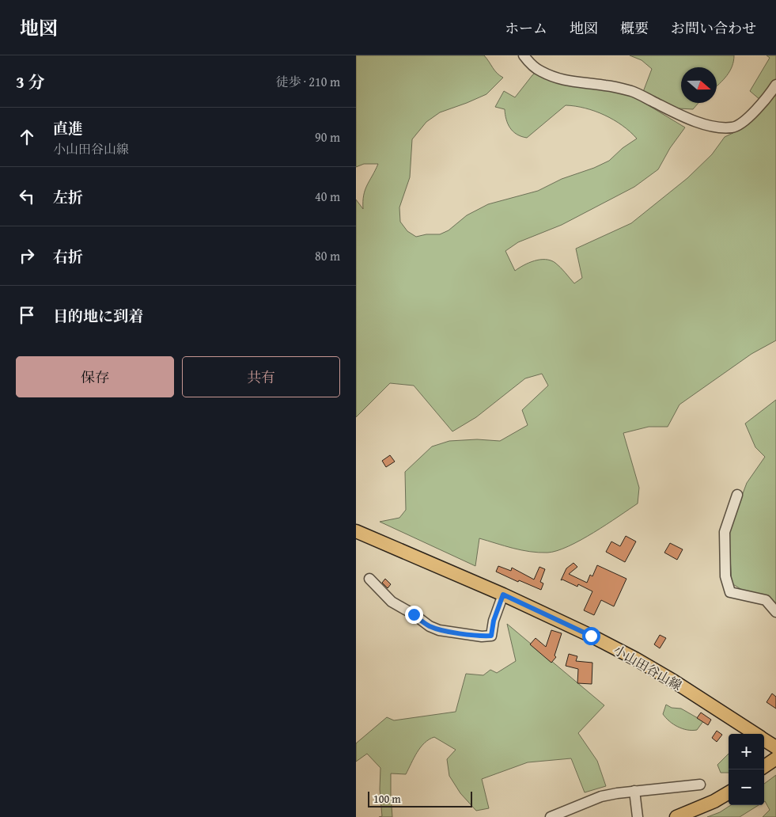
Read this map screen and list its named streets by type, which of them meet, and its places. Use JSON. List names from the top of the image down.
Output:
{
  "streets": {
    "main road": ["小山田谷山線"]
  },
  "scale_bar": "100 m",
  "north": "right",
  "page": {
    "header": "地図",
    "nav": [
      "ホーム",
      "地図",
      "概要",
      "お問い合わせ"
    ],
    "heading": ["3 分", "徒歩 · 210 m"],
    "list": [
      ["直進", "小山田谷山線", "90 m"],
      ["左折", "40 m"],
      ["右折", "80 m"],
      "目的地に到着"
    ],
    "buttons": ["保存", "共有"],
    "map_buttons": ["+", "−"],
    "scale": "100 m"
  }
}
